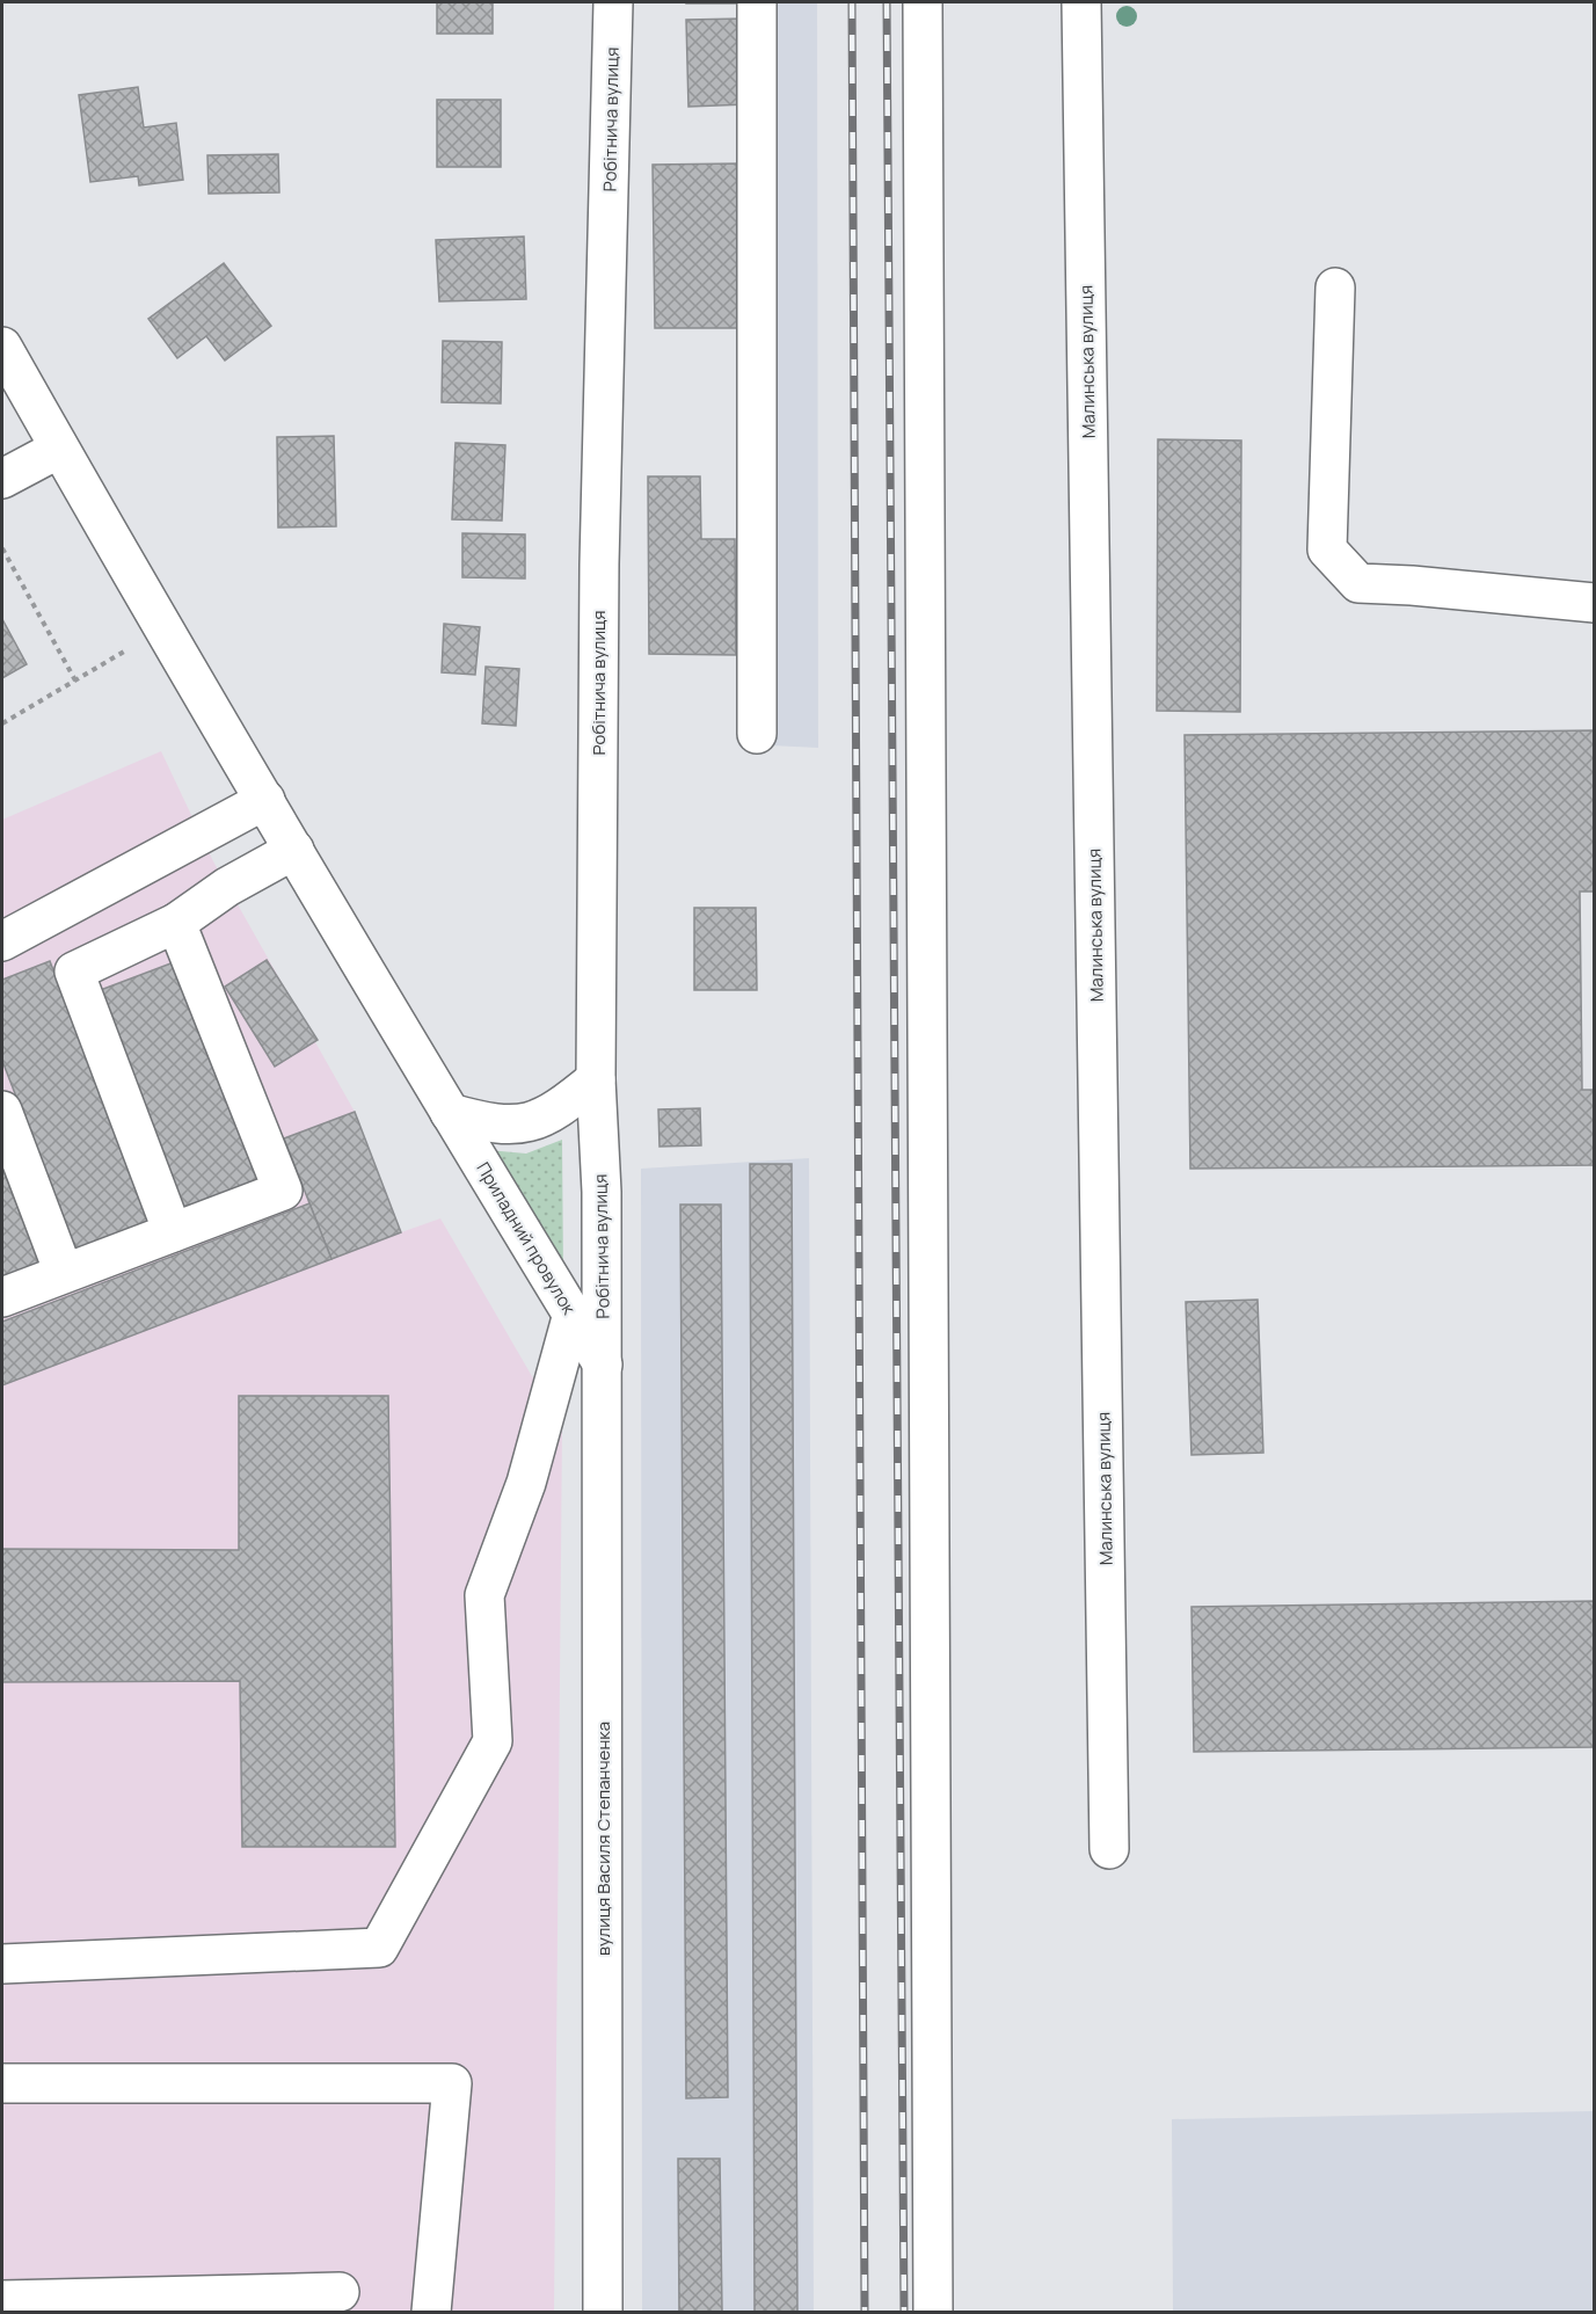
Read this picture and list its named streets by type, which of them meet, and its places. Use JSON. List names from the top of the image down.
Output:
{
  "streets": {
    "street": [
      "Робітнича вулиця",
      "Малинська вулиця",
      "Приладний провулок",
      "вулиця Василя Степанченка"
    ]
  },
  "crossings": [
    ["Робітнича вулиця", "Приладний провулок"],
    ["Робітнича вулиця", "вулиця Василя Степанченка"],
    ["Приладний провулок", "вулиця Василя Степанченка"]
  ]
}
